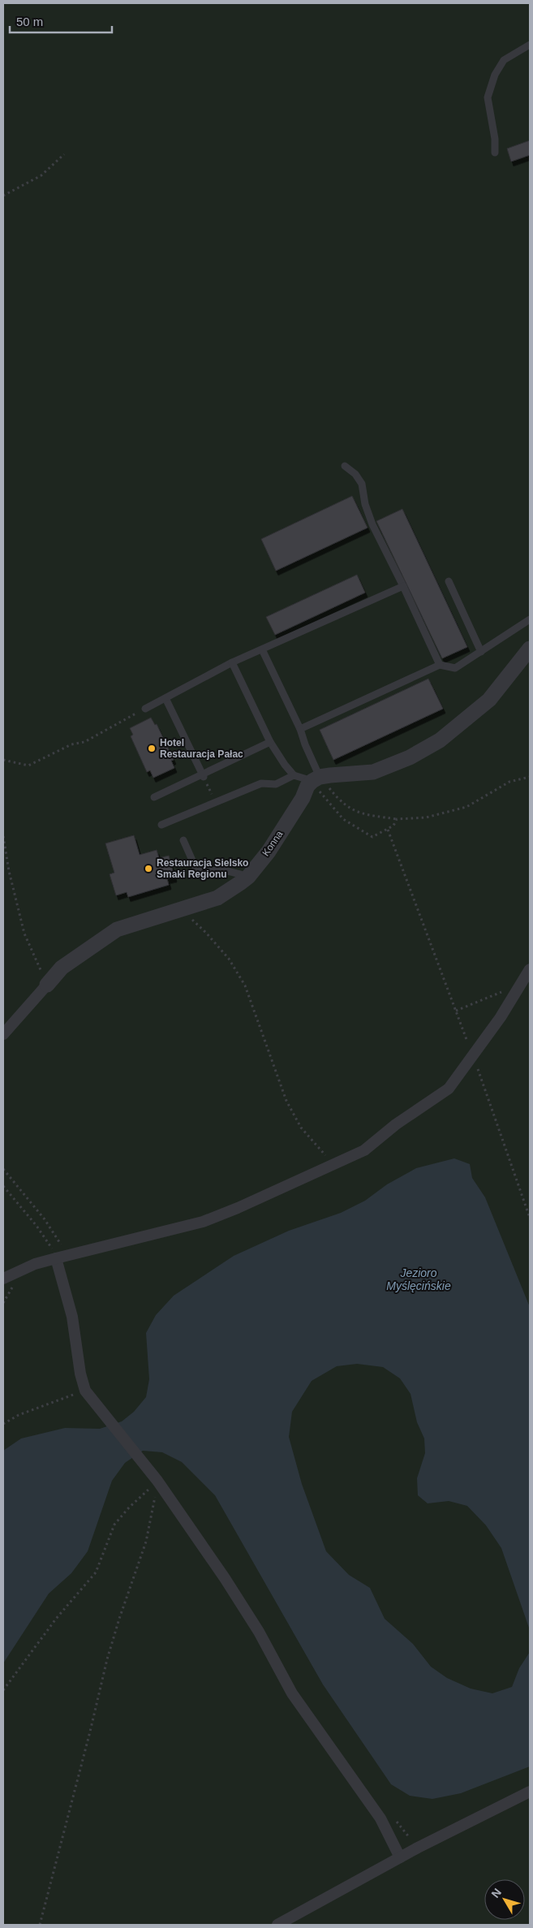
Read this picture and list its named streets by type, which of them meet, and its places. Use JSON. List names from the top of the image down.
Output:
{
  "streets": {
    "street": ["Konna"]
  },
  "water": ["Jezioro Myślęcińskie"],
  "places": ["Hotel Restauracja Pałac", "Restauracja Sielsko Smaki Regionu"],
  "scale_bar": "50 m",
  "north": "top left"
}
